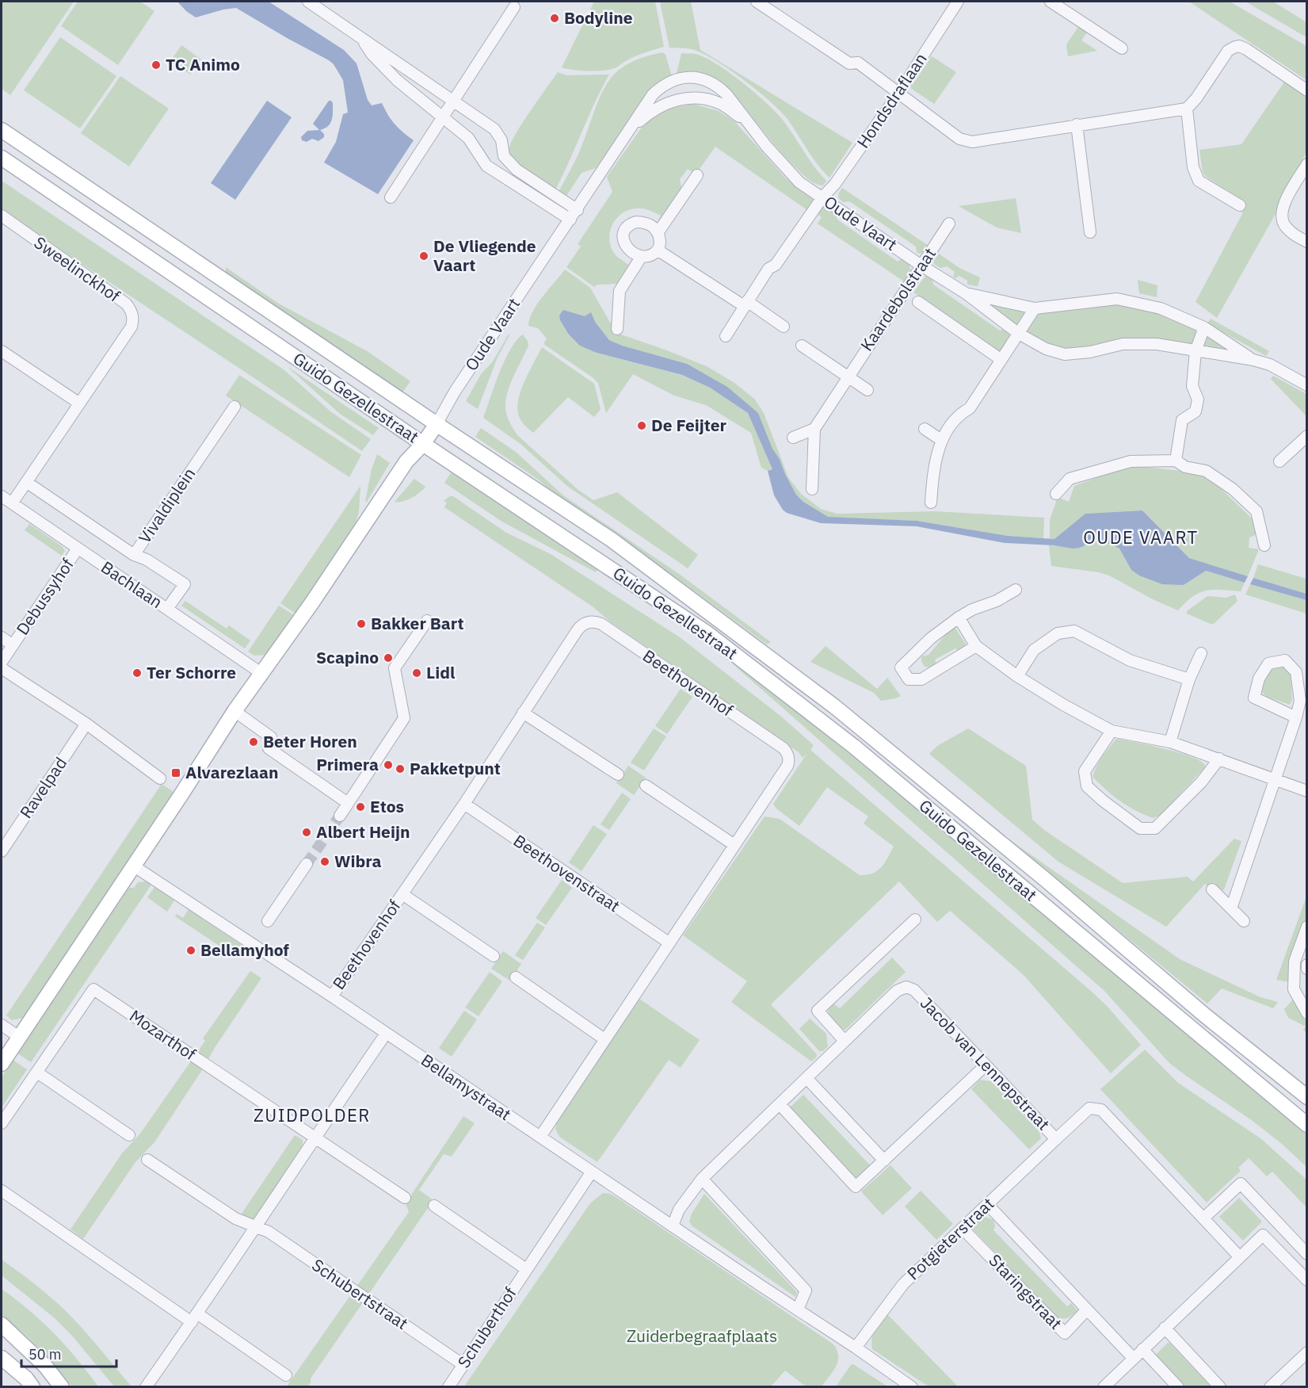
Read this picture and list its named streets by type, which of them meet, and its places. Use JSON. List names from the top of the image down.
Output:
{
  "streets": {
    "main road": ["Guido Gezellestraat"],
    "street": [
      "Hondsdraflaan",
      "Oude Vaart",
      "Sweelinckhof",
      "Kaardebolstraat",
      "Vivaldiplein",
      "Bachlaan",
      "Debussyhof",
      "Beethovenhof",
      "Ravelpad",
      "Beethovenstraat",
      "Mozarthof",
      "Jacob van Lennepstraat",
      "Bellamystraat",
      "Potgieterstraat",
      "Staringstraat",
      "Schubertstraat",
      "Schuberthof"
    ]
  },
  "crossings": [
    ["Hondsdraflaan", "Oude Vaart"],
    ["Oude Vaart", "Kaardebolstraat"],
    ["Oude Vaart", "Guido Gezellestraat"],
    ["Sweelinckhof", "Bachlaan"],
    ["Vivaldiplein", "Bachlaan"],
    ["Bachlaan", "Debussyhof"],
    ["Beethovenhof", "Beethovenstraat"],
    ["Beethovenhof", "Bellamystraat"],
    ["Jacob van Lennepstraat", "Potgieterstraat"],
    ["Bellamystraat", "Potgieterstraat"],
    ["Bellamystraat", "Schuberthof"],
    ["Potgieterstraat", "Staringstraat"],
    ["Schubertstraat", "Schuberthof"]
  ],
  "districts": ["OUDE VAART", "ZUIDPOLDER"],
  "parks": ["Zuiderbegraafplaats"],
  "places": {
    "other": [
      "Bodyline",
      "TC Animo",
      "De Vliegende Vaart",
      "De Feijter",
      "Bakker Bart",
      "Scapino",
      "Ter Schorre",
      "Lidl",
      "Beter Horen",
      "Primera",
      "Pakketpunt",
      "Etos",
      "Albert Heijn",
      "Wibra",
      "Bellamyhof"
    ],
    "transit": ["Alvarezlaan"]
  },
  "scale_bar": "50 m"
}
